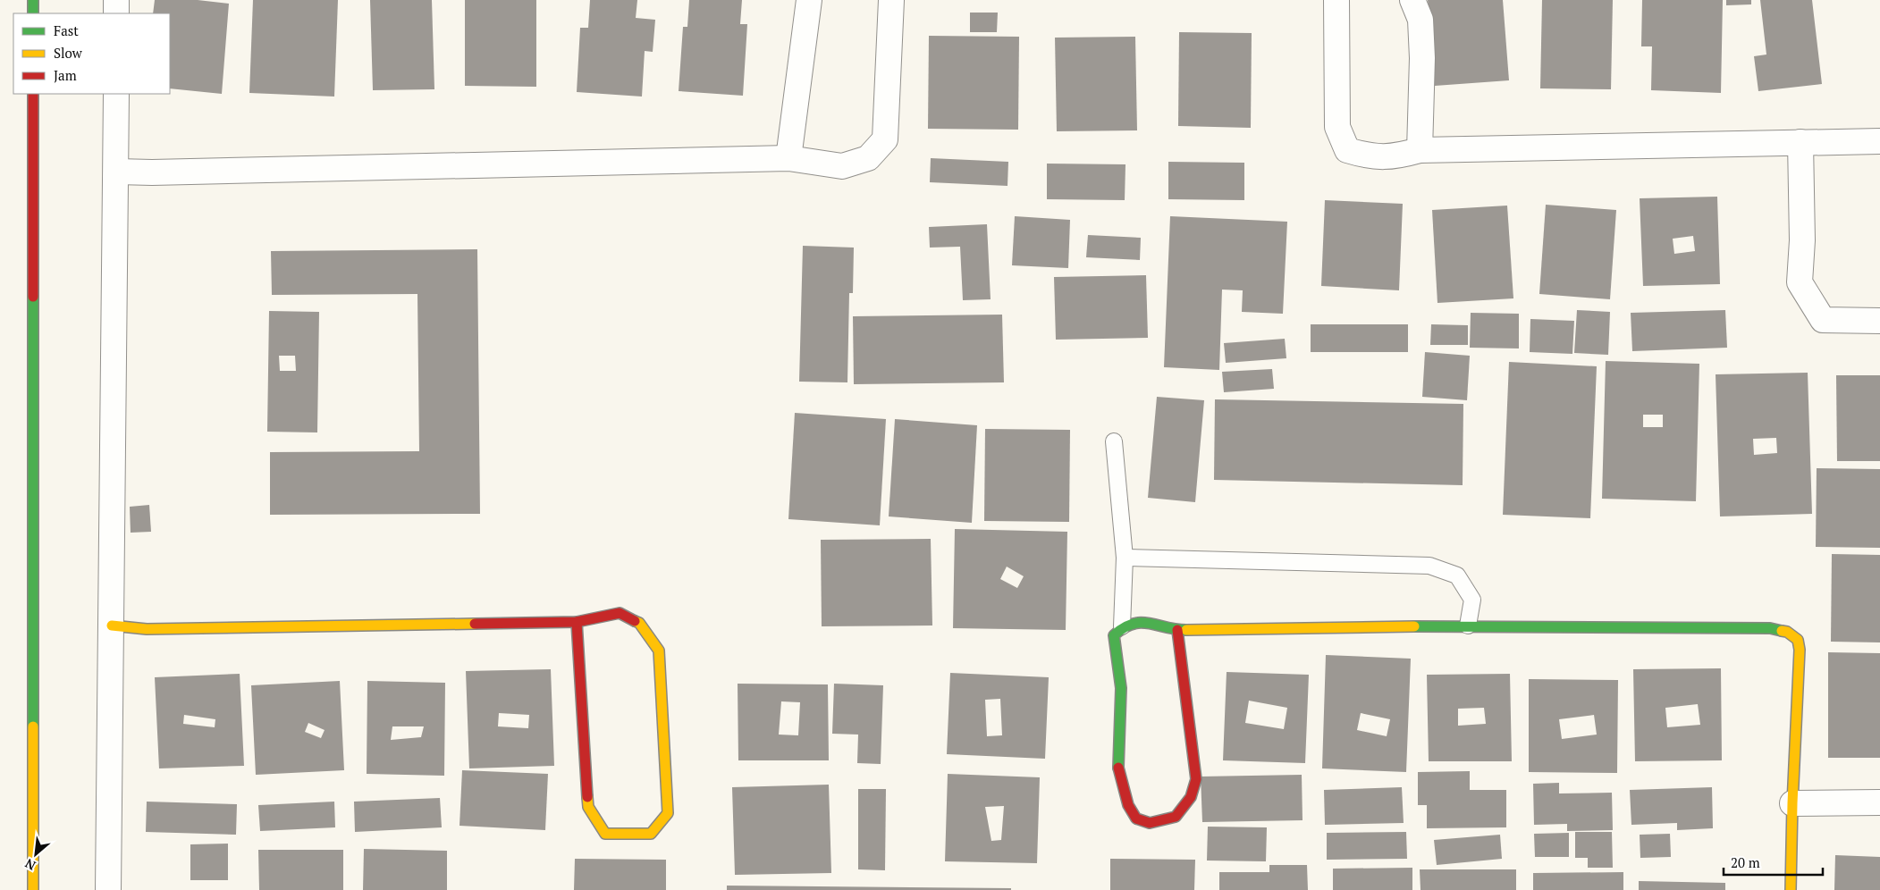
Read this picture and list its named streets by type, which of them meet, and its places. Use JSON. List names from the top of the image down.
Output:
{
  "legend": ["Fast", "Slow", "Jam"],
  "scale_bar": "20 m",
  "north": "bottom left"
}
